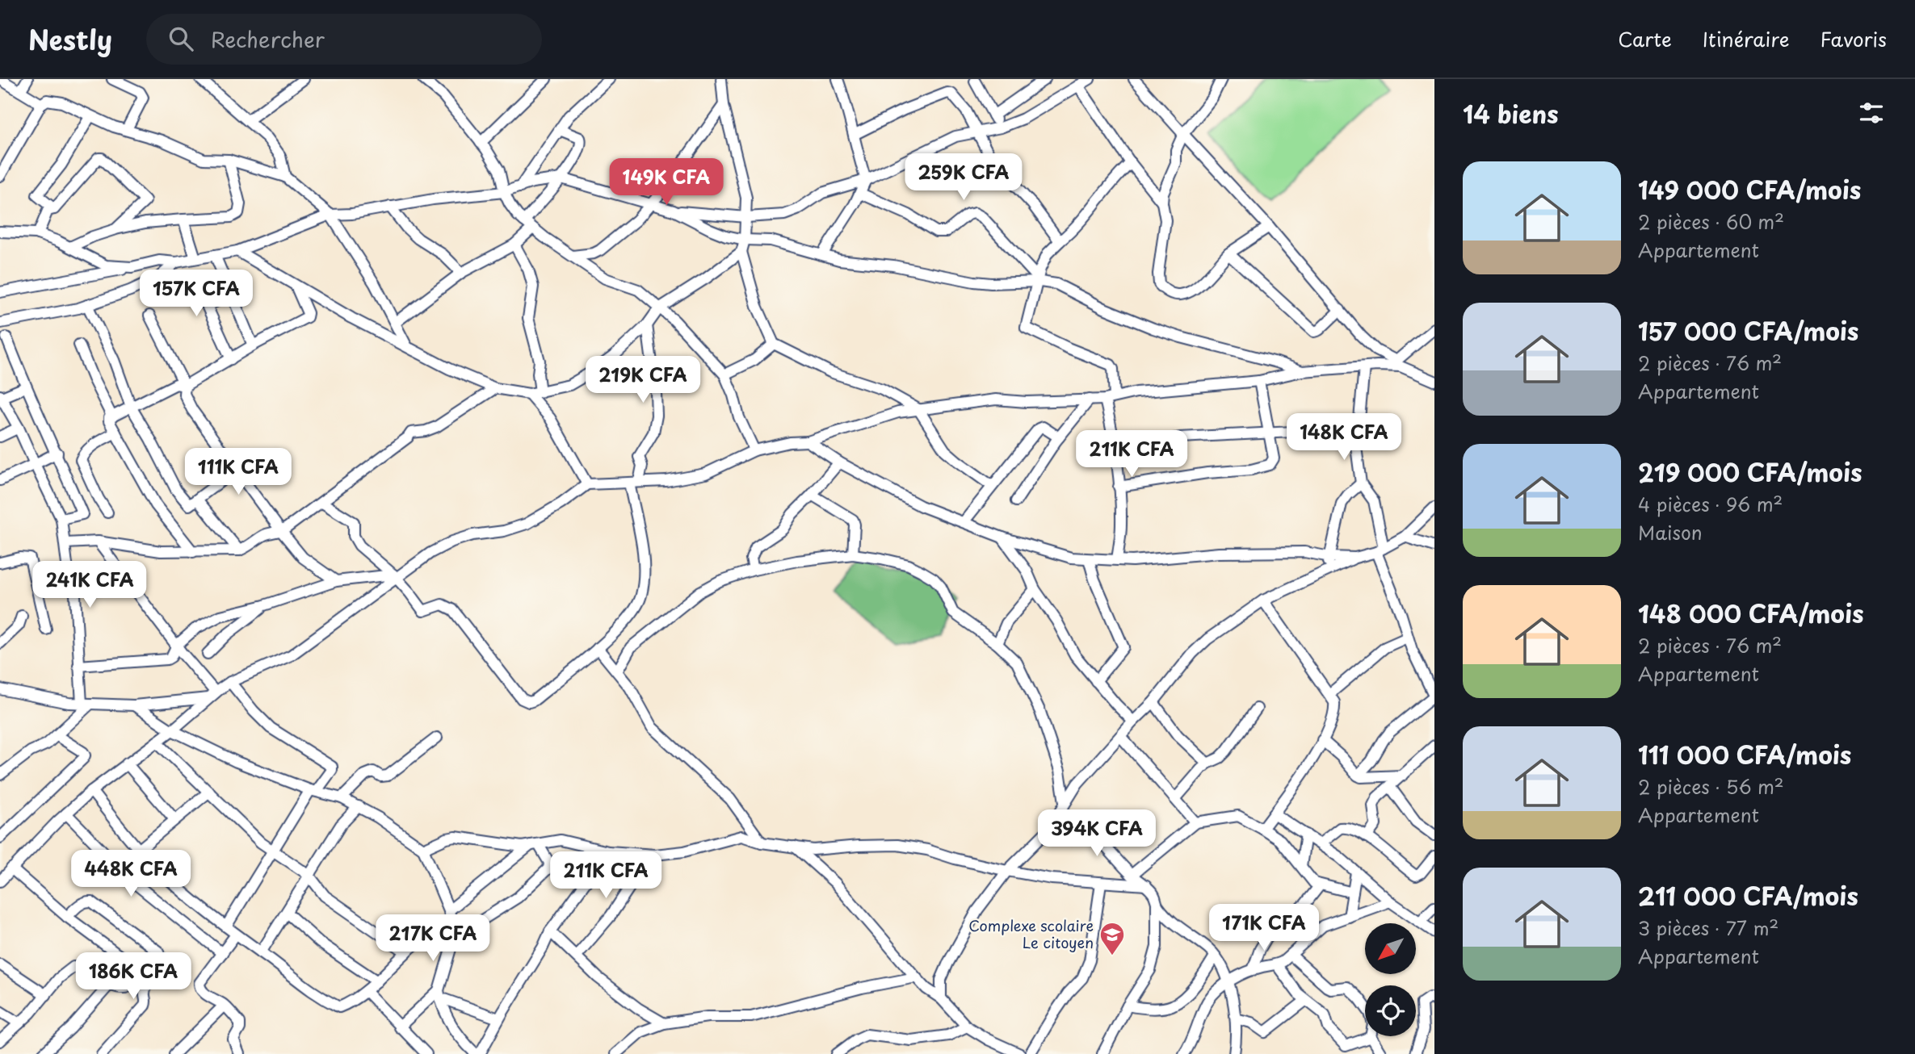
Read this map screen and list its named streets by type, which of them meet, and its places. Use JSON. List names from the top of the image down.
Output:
{
  "places": {
    "school or university": ["Complexe scolaire Le citoyen"]
  },
  "north": "bottom left",
  "page": {
    "header": "Nestly",
    "search": "Rechercher",
    "nav": ["Carte", "Itinéraire", "Favoris"],
    "heading": "14 biens",
    "list": [
      {
        "name": "149 000 CFA/mois",
        "note": "2 pièces · 60 m² · Appartement"
      },
      {
        "name": "157 000 CFA/mois",
        "note": "2 pièces · 76 m² · Appartement"
      },
      {
        "name": "219 000 CFA/mois",
        "note": "4 pièces · 96 m² · Maison"
      },
      {
        "name": "148 000 CFA/mois",
        "note": "2 pièces · 76 m² · Appartement"
      },
      {
        "name": "111 000 CFA/mois",
        "note": "2 pièces · 56 m² · Appartement"
      },
      {
        "name": "211 000 CFA/mois",
        "note": "3 pièces · 77 m² · Appartement"
      }
    ],
    "price": [
      "259K CFA",
      "149K CFA",
      "157K CFA",
      "219K CFA",
      "148K CFA",
      "211K CFA",
      "111K CFA",
      "241K CFA",
      "394K CFA",
      "448K CFA",
      "211K CFA",
      "171K CFA",
      "217K CFA",
      "186K CFA"
    ]
  }
}
